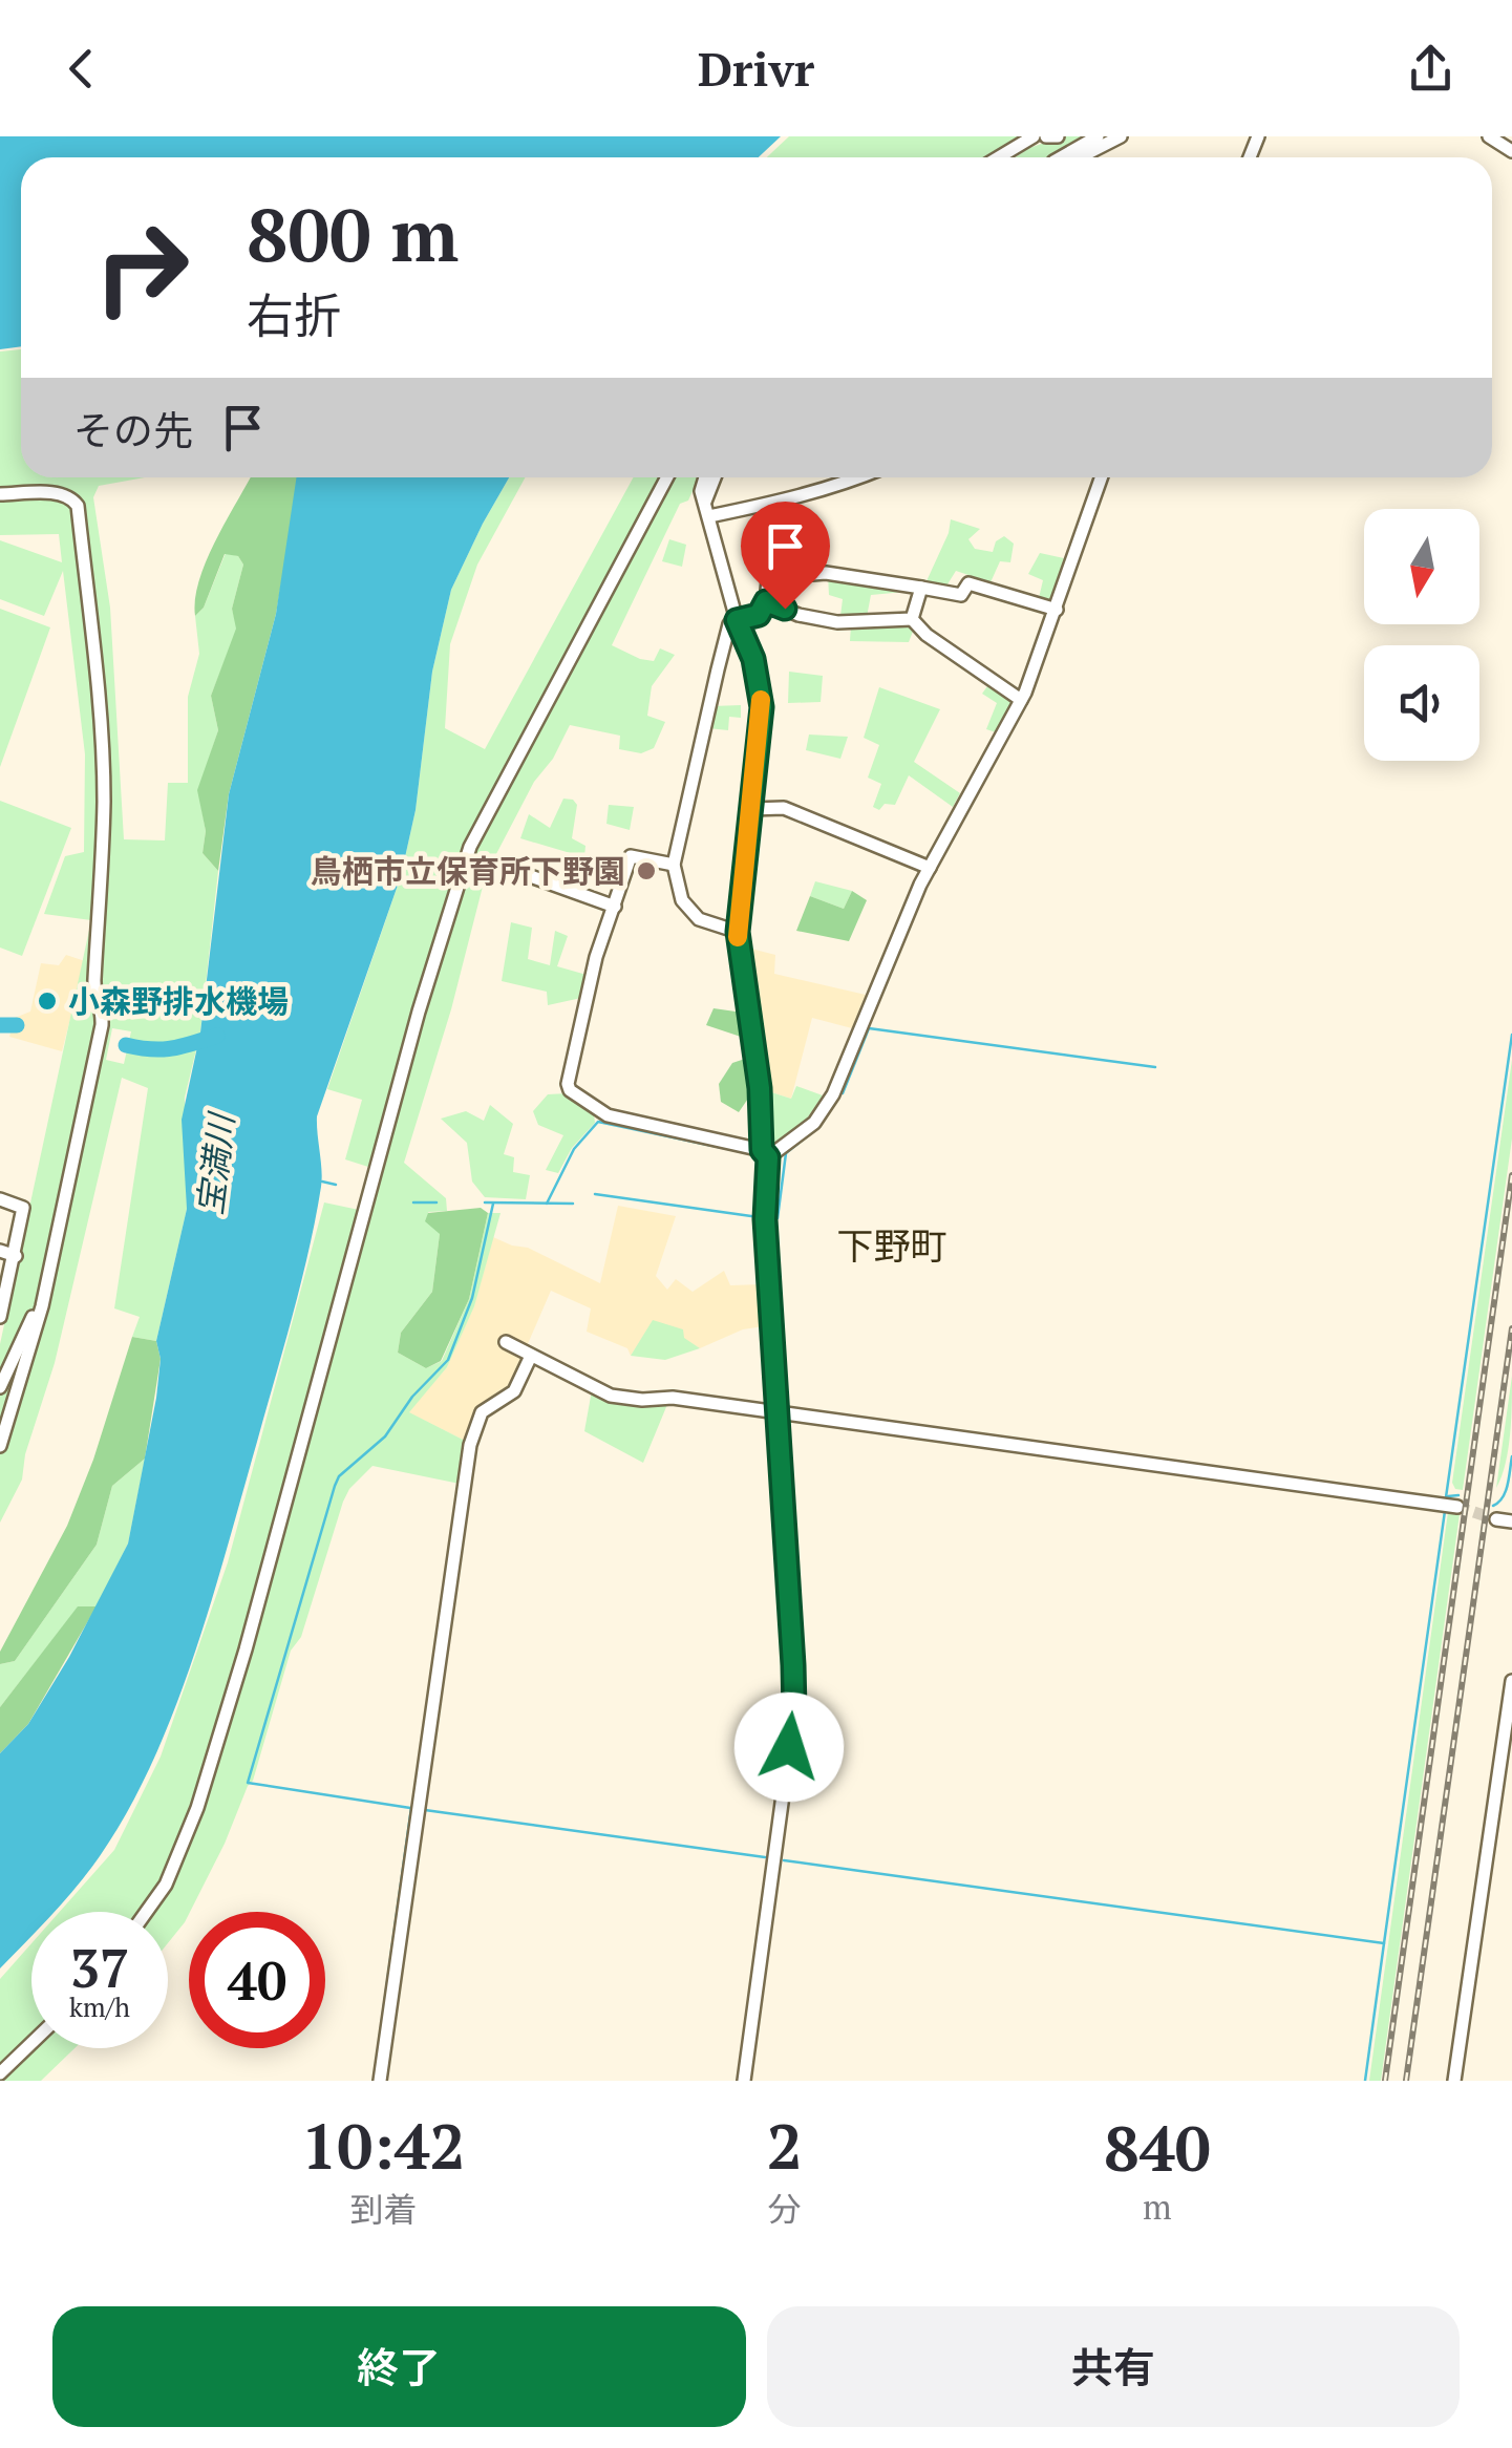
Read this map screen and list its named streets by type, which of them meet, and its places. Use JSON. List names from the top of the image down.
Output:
{
  "districts": ["下野町"],
  "water": ["宝満川"],
  "places": ["鳥栖市立保育所下野園", "小森野排水機場"],
  "north": "bottom",
  "page": {
    "header": "Drivr",
    "turn": ["800 m", "右折"],
    "then": "その先",
    "speed": "37 km/h",
    "limit": "40",
    "eta": [
      "10:42",
      "到着",
      "2",
      "分",
      "840",
      "m"
    ],
    "buttons": ["終了", "共有"]
  }
}
